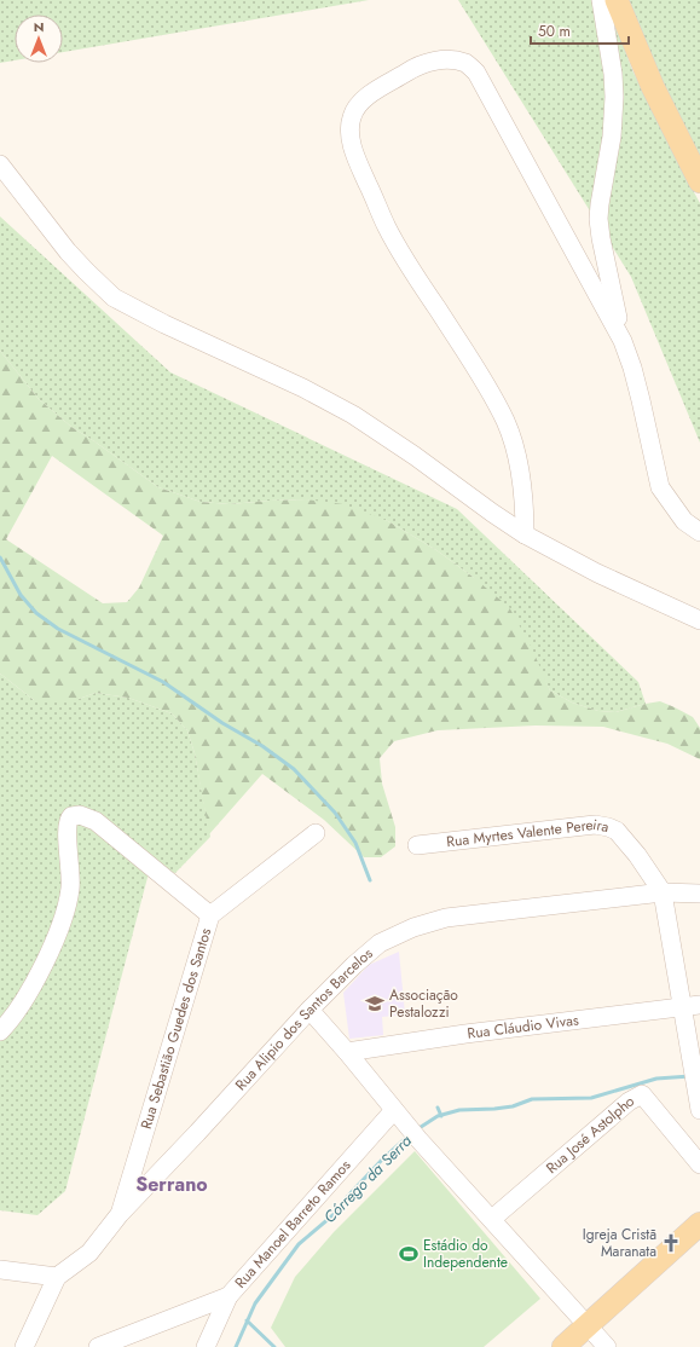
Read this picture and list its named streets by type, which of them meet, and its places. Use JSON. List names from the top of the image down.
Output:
{
  "streets": {
    "street": [
      "Rua Myrtes Valente Pereira",
      "Rua Alipio dos Santos Barcelos",
      "Rua Cláudio Vivas",
      "Rua Sebastião Guedes dos Santos",
      "Rua José Astolpho",
      "Rua Manoel Barreto Ramos"
    ]
  },
  "crossings": [
    ["Rua Myrtes Valente Pereira", "Rua Alipio dos Santos Barcelos"],
    ["Rua Myrtes Valente Pereira", "Rua Cláudio Vivas"],
    ["Rua Alipio dos Santos Barcelos", "Rua Sebastião Guedes dos Santos"]
  ],
  "districts": ["Serrano"],
  "water": ["Córrego da Serra"],
  "places": {
    "school or university": ["Associação Pestalozzi"],
    "church": ["Igreja Cristã Maranata"],
    "sports": ["Estádio do Independente"]
  },
  "scale_bar": "50 m",
  "north": "top"
}
